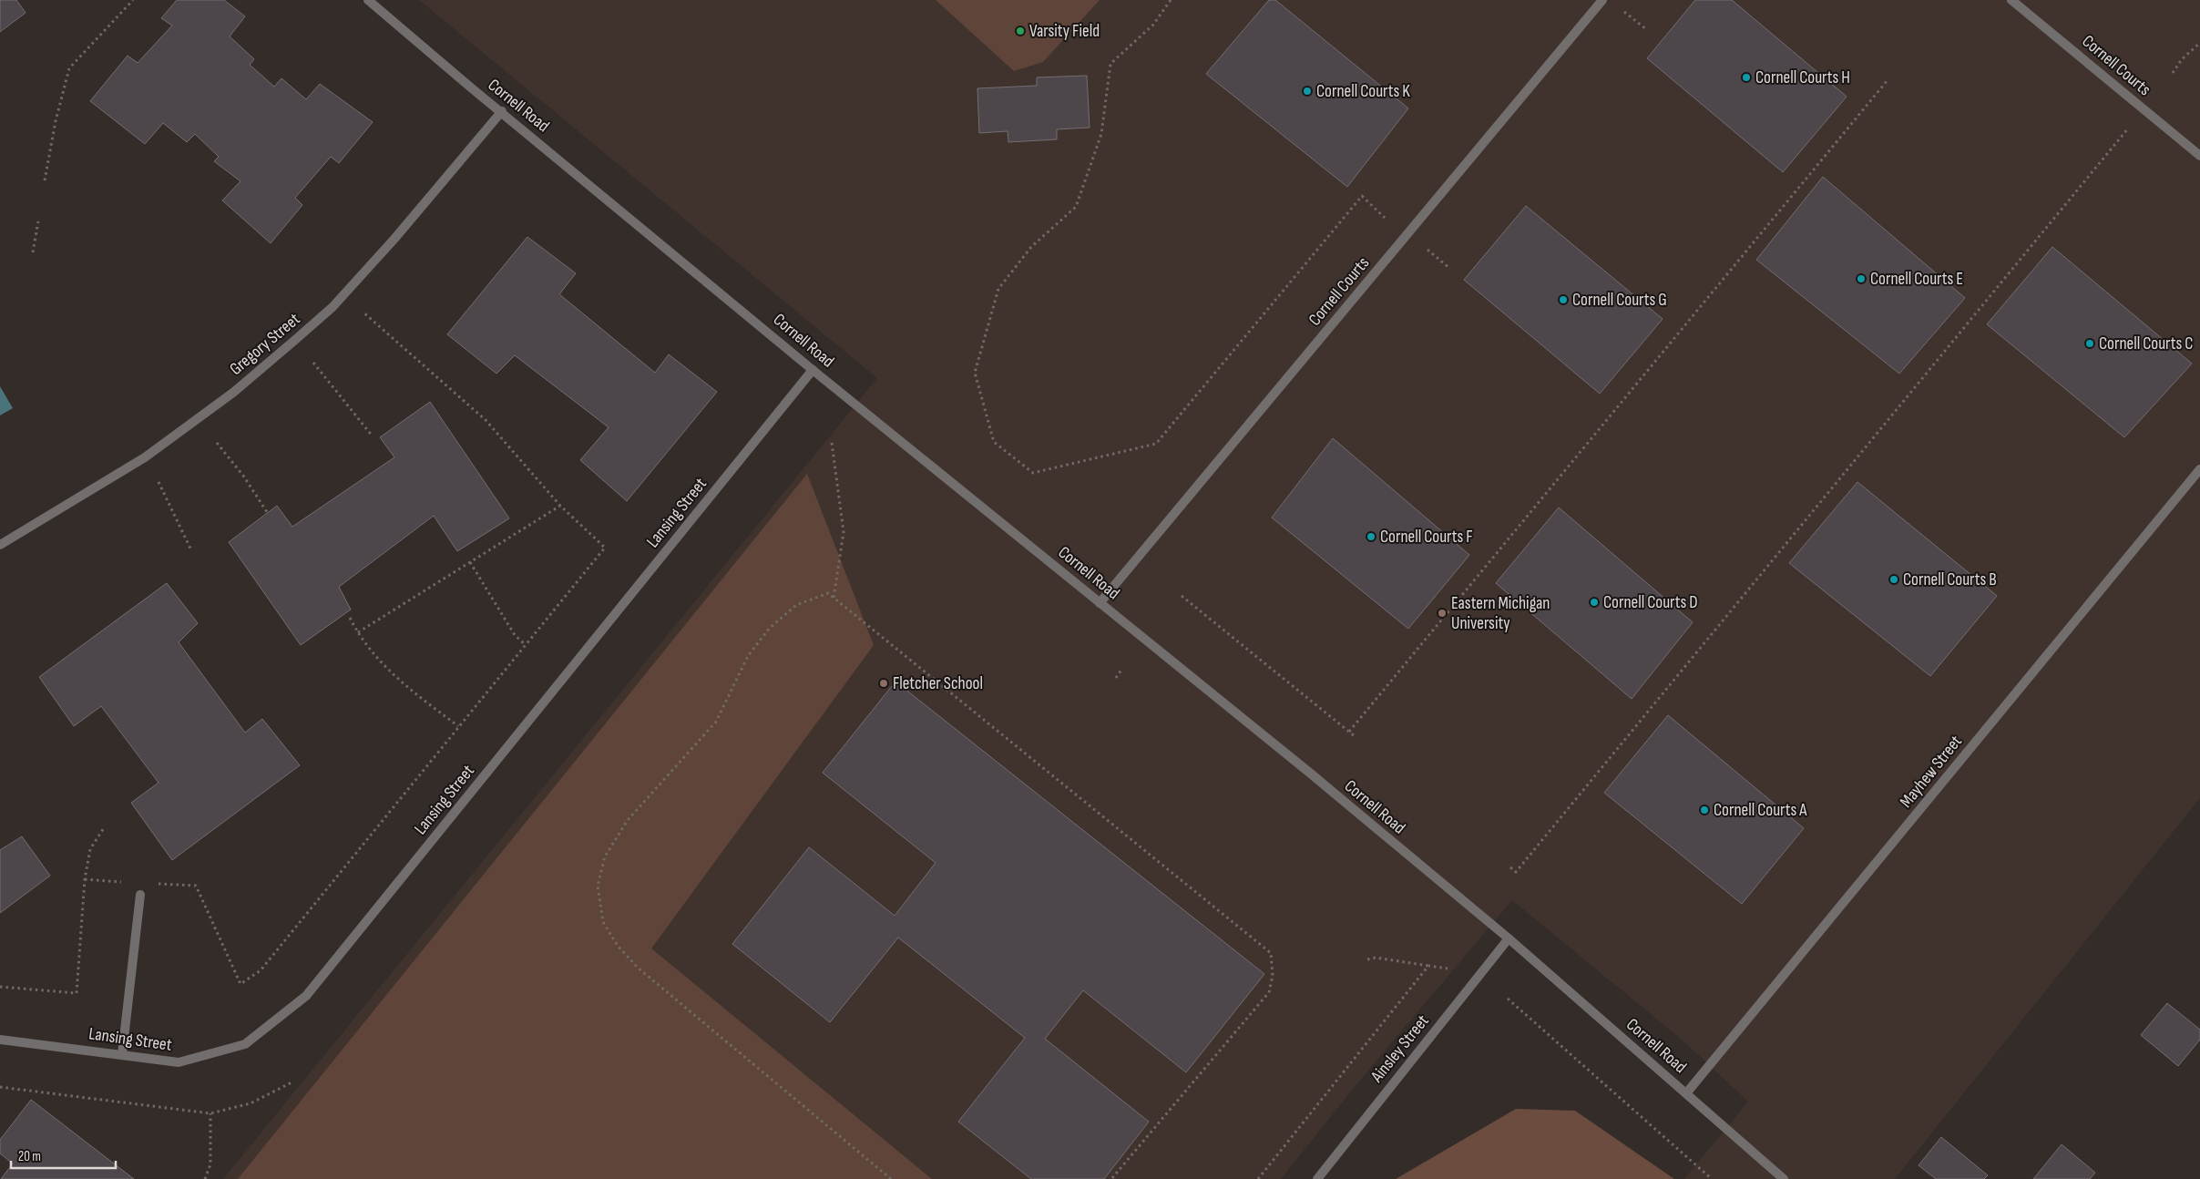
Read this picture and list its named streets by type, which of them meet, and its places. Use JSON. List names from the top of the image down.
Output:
{
  "streets": {
    "street": [
      "Cornell Courts",
      "Cornell Road",
      "Gregory Street",
      "Lansing Street",
      "Mayhew Street",
      "Ainsley Street"
    ]
  },
  "crossings": [
    ["Cornell Courts", "Cornell Road"],
    ["Cornell Road", "Gregory Street"],
    ["Cornell Road", "Lansing Street"],
    ["Cornell Road", "Mayhew Street"],
    ["Cornell Road", "Ainsley Street"]
  ],
  "places": [
    "Varsity Field",
    "Cornell Courts H",
    "Cornell Courts K",
    "Cornell Courts E",
    "Cornell Courts G",
    "Cornell Courts C",
    "Cornell Courts F",
    "Cornell Courts B",
    "Cornell Courts D",
    "Eastern Michigan University",
    "Fletcher School",
    "Cornell Courts A"
  ],
  "scale_bar": "20 m"
}
